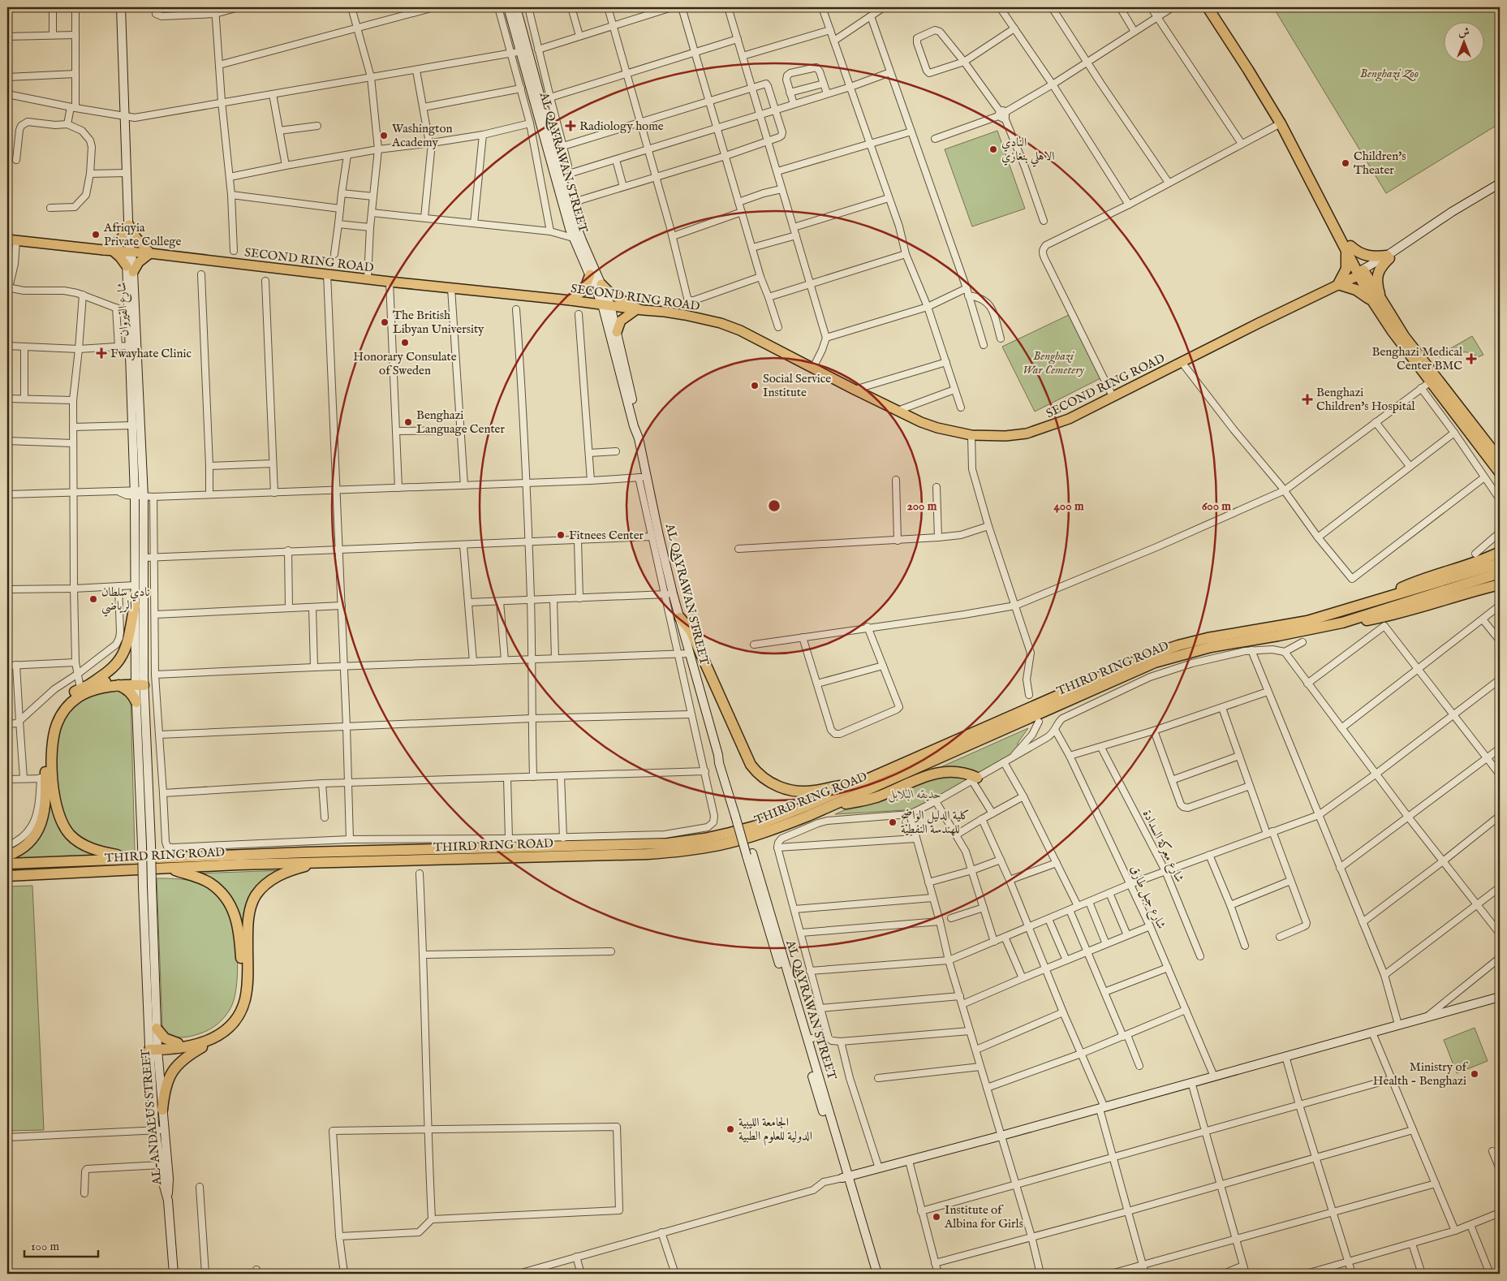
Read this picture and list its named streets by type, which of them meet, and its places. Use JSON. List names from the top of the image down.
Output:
{
  "streets": {
    "highway": ["THIRD RING ROAD"],
    "main road": [
      "AL QAYRAWAN STREET",
      "SECOND RING ROAD",
      "شارع القيروان",
      "AL-ANDALUS STREET"
    ],
    "street": ["شارع معركة السدادة", "شارع جبل طارق"]
  },
  "crossings": [
    ["AL QAYRAWAN STREET", "SECOND RING ROAD"]
  ],
  "parks": ["Benghazi Zoo", "Benghazi War Cemetery", "حديقه البلابل"],
  "places": {
    "health": [
      "Radiology home",
      "Fwayhate Clinic",
      "Benghazi Medical Center BMC",
      "Benghazi Children's Hospital"
    ],
    "other": [
      "Washington Academy",
      "النادي الاهلي بنغازي",
      "Children's Theater",
      "Afriqyia Private College",
      "The British Libyan University",
      "Honorary Consulate of Sweden",
      "Social Service Institute",
      "Benghazi Language Center",
      "Fitnees Center",
      "نادي سلطان الرياضي",
      "كلية الدليل الواضح للهندسة النفطية",
      "Ministry of Health - Benghazi",
      "الجامعة الليبية الدولية للعلوم الطبية",
      "Institute of Albina for Girls"
    ]
  },
  "scale_bar": "100 m",
  "north": "top",
  "rings": ["200 m", "400 m", "600 m"]
}
